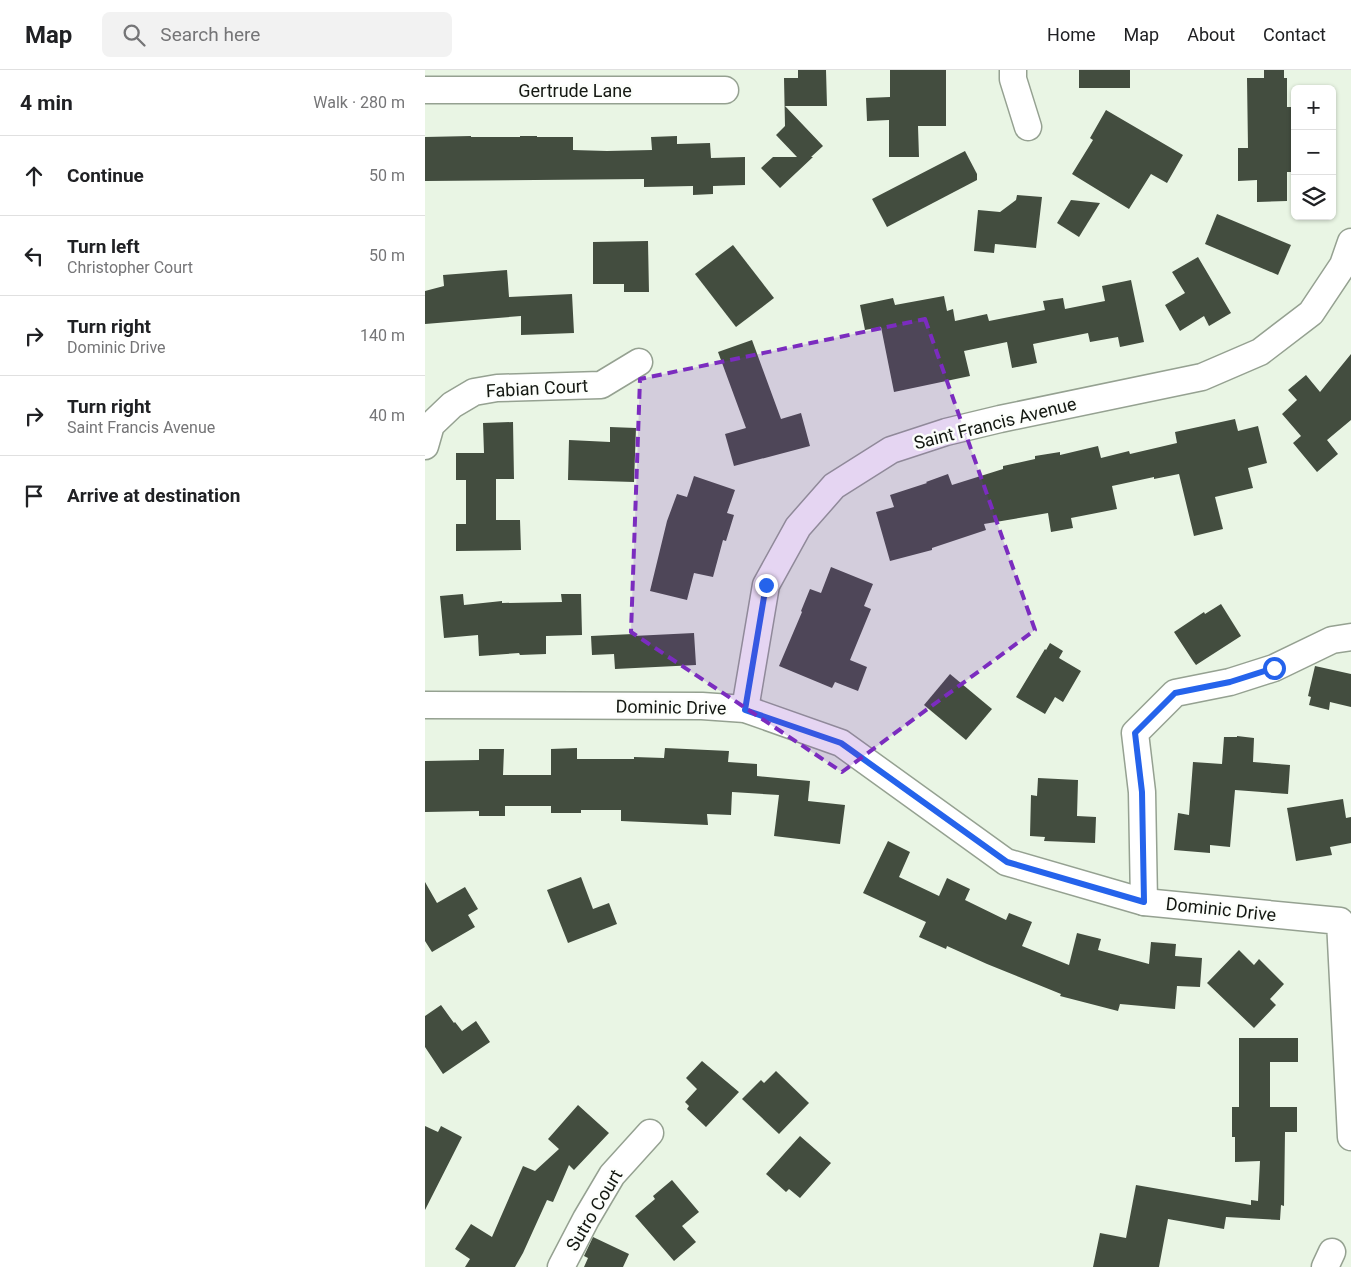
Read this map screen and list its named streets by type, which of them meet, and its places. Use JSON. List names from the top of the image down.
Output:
{
  "streets": {
    "street": [
      "Gertrude Lane",
      "Fabian Court",
      "Saint Francis Avenue",
      "Dominic Drive",
      "Sutro Court"
    ]
  },
  "crossings": [
    ["Saint Francis Avenue", "Dominic Drive"]
  ],
  "page": {
    "header": "Map",
    "search": "Search here",
    "nav": [
      "Home",
      "Map",
      "About",
      "Contact"
    ],
    "heading": ["4 min", "Walk · 280 m"],
    "map_buttons": ["+", "−"],
    "list": [
      ["Continue", "50 m"],
      ["Turn left", "Christopher Court", "50 m"],
      ["Turn right", "Dominic Drive", "140 m"],
      ["Turn right", "Saint Francis Avenue", "40 m"],
      "Arrive at destination"
    ]
  }
}
